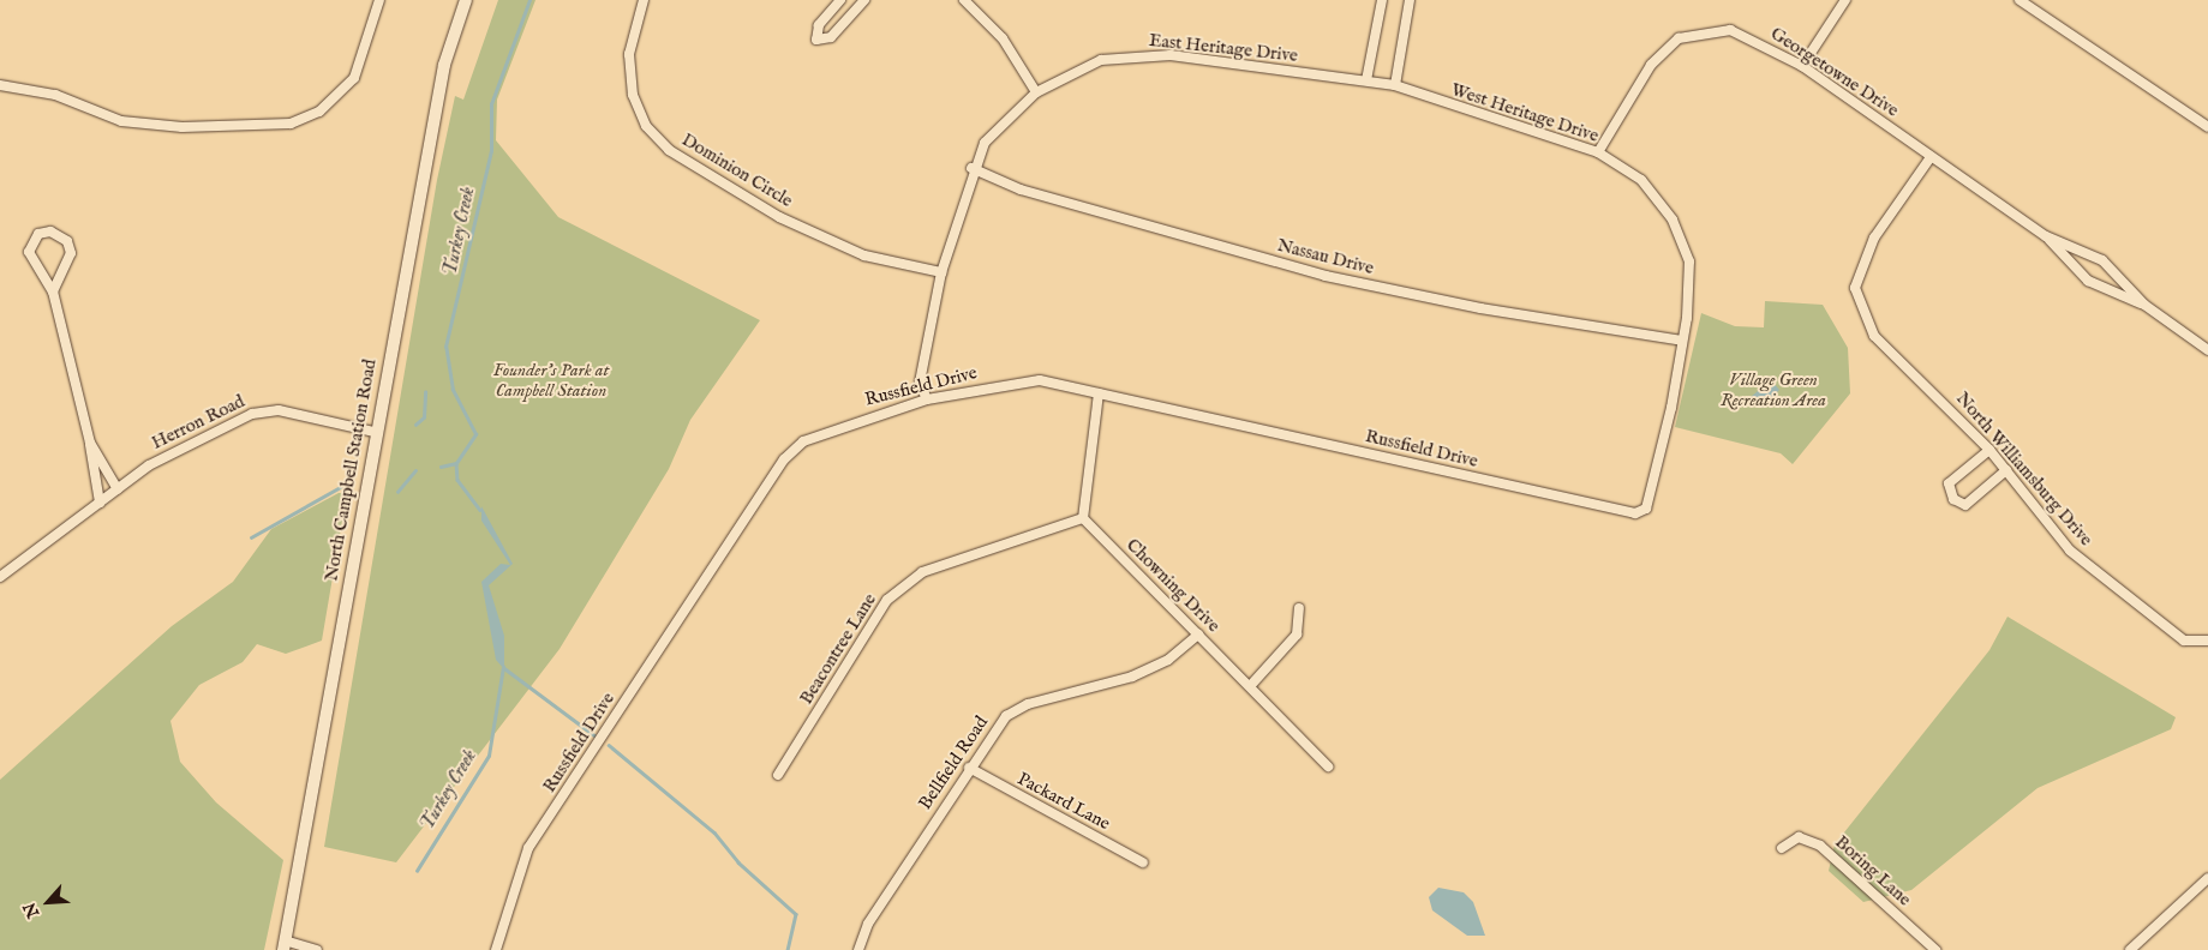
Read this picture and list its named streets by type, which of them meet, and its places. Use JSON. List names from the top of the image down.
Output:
{
  "streets": {
    "main road": ["North Campbell Station Road"],
    "street": [
      "East Heritage Drive",
      "Georgetowne Drive",
      "West Heritage Drive",
      "Dominion Circle",
      "Nassau Drive",
      "Russfield Drive",
      "Herron Road",
      "North Williamsburg Drive",
      "Chowning Drive",
      "Beacontree Lane",
      "Bellfield Road",
      "Packard Lane",
      "Boring Lane"
    ]
  },
  "crossings": [
    ["East Heritage Drive", "West Heritage Drive"],
    ["East Heritage Drive", "Dominion Circle"],
    ["East Heritage Drive", "Nassau Drive"],
    ["East Heritage Drive", "Russfield Drive"],
    ["Georgetowne Drive", "West Heritage Drive"],
    ["Georgetowne Drive", "North Williamsburg Drive"],
    ["West Heritage Drive", "Nassau Drive"],
    ["West Heritage Drive", "Russfield Drive"],
    ["Herron Road", "North Campbell Station Road"],
    ["Chowning Drive", "Beacontree Lane"],
    ["Chowning Drive", "Bellfield Road"],
    ["Bellfield Road", "Packard Lane"]
  ],
  "water": ["Turkey Creek"],
  "parks": ["Founder's Park at Campbell Station", "Village Green Recreation Area"],
  "north": "bottom left"
}
